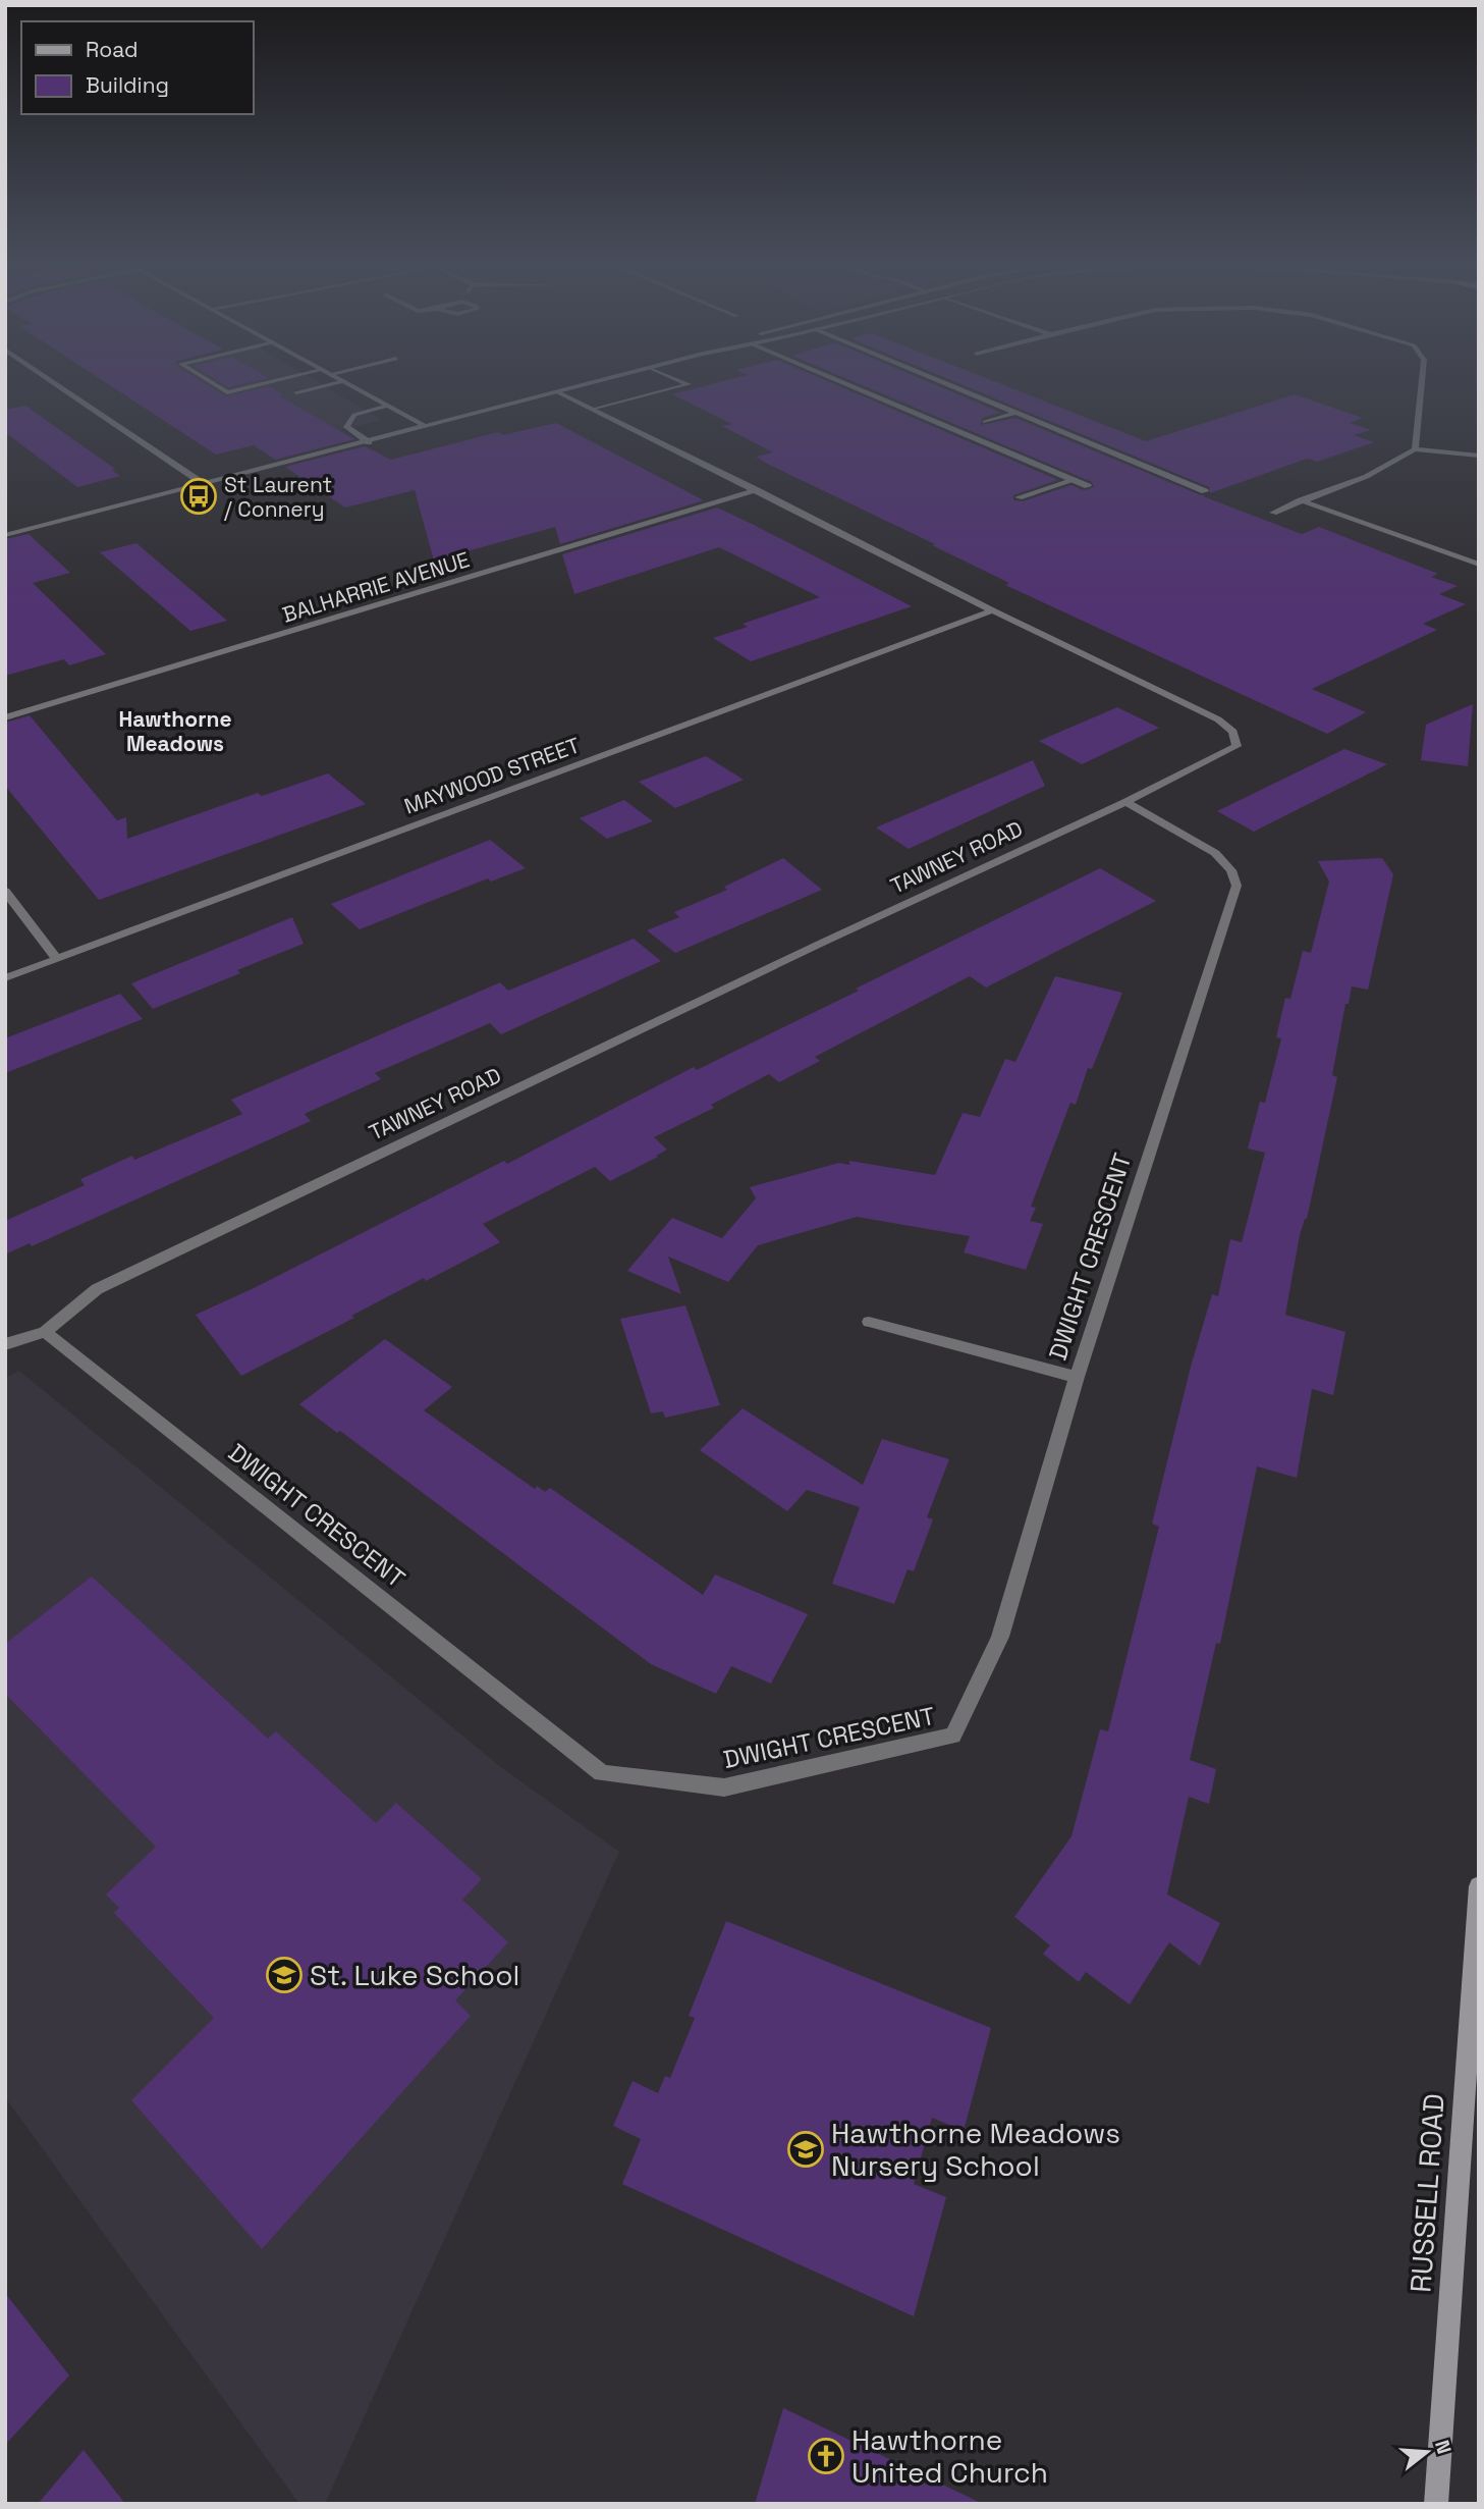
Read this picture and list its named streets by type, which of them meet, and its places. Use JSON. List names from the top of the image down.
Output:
{
  "streets": {
    "main road": ["RUSSELL ROAD"],
    "street": [
      "BALHARRIE AVENUE",
      "MAYWOOD STREET",
      "TAWNEY ROAD",
      "DWIGHT CRESCENT"
    ]
  },
  "crossings": [
    ["BALHARRIE AVENUE", "TAWNEY ROAD"],
    ["MAYWOOD STREET", "TAWNEY ROAD"],
    ["TAWNEY ROAD", "DWIGHT CRESCENT"]
  ],
  "districts": ["Hawthorne Meadows"],
  "places": {
    "bus stop": ["St Laurent / Connery"],
    "school or university": ["St. Luke School", "Hawthorne Meadows Nursery School"],
    "church": ["Hawthorne United Church"]
  },
  "legend": ["Road", "Building"],
  "north": "right"
}
